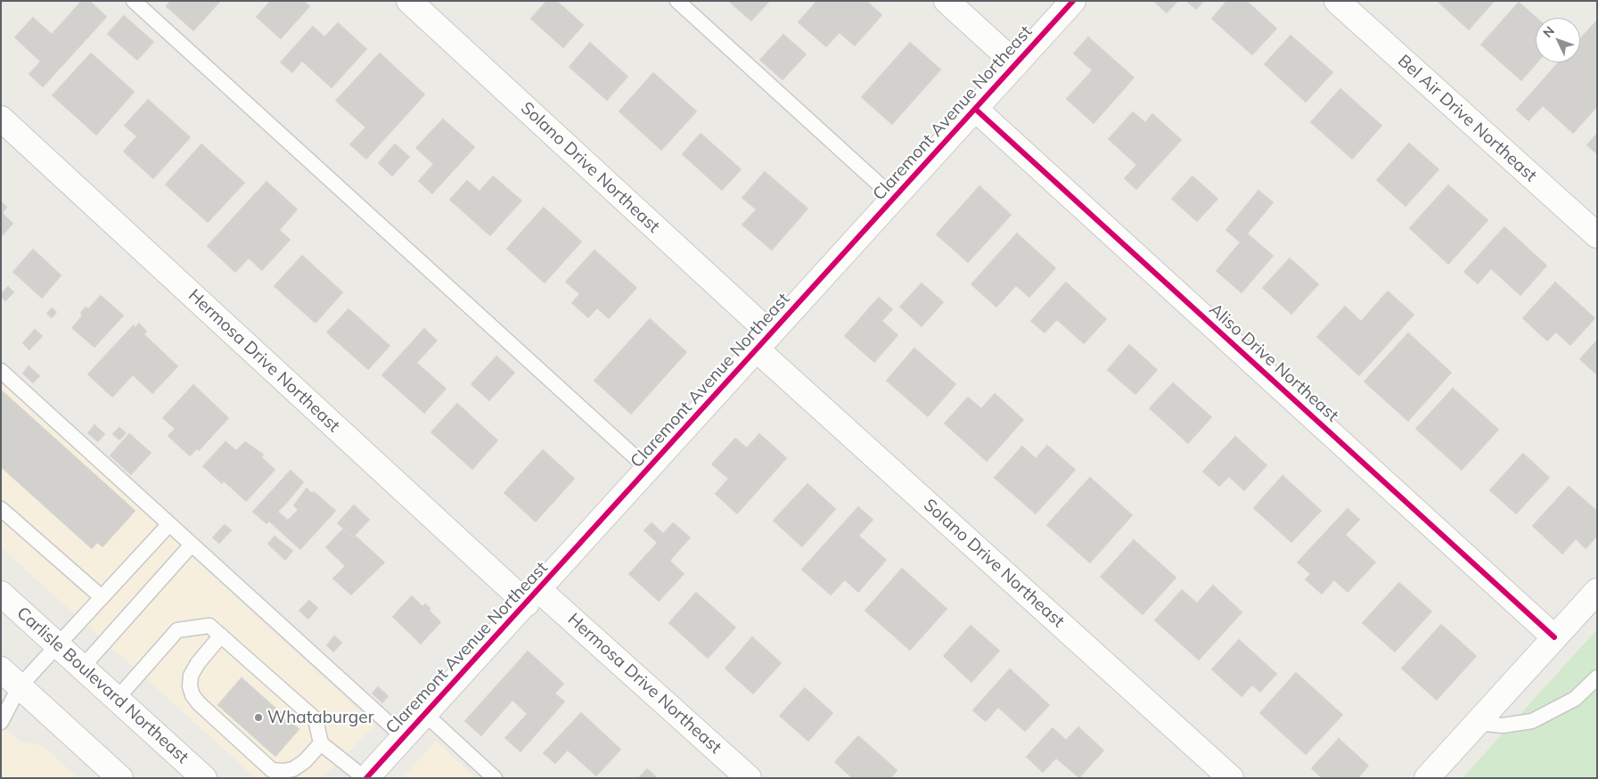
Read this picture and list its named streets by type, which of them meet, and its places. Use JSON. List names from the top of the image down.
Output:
{
  "streets": {
    "street": [
      "Claremont Avenue Northeast",
      "Bel Air Drive Northeast",
      "Solano Drive Northeast",
      "Hermosa Drive Northeast",
      "Aliso Drive Northeast",
      "Carlisle Boulevard Northeast"
    ]
  },
  "crossings": [
    ["Claremont Avenue Northeast", "Solano Drive Northeast"],
    ["Claremont Avenue Northeast", "Hermosa Drive Northeast"],
    ["Claremont Avenue Northeast", "Aliso Drive Northeast"]
  ],
  "places": ["Whataburger"],
  "north": "top left"
}
